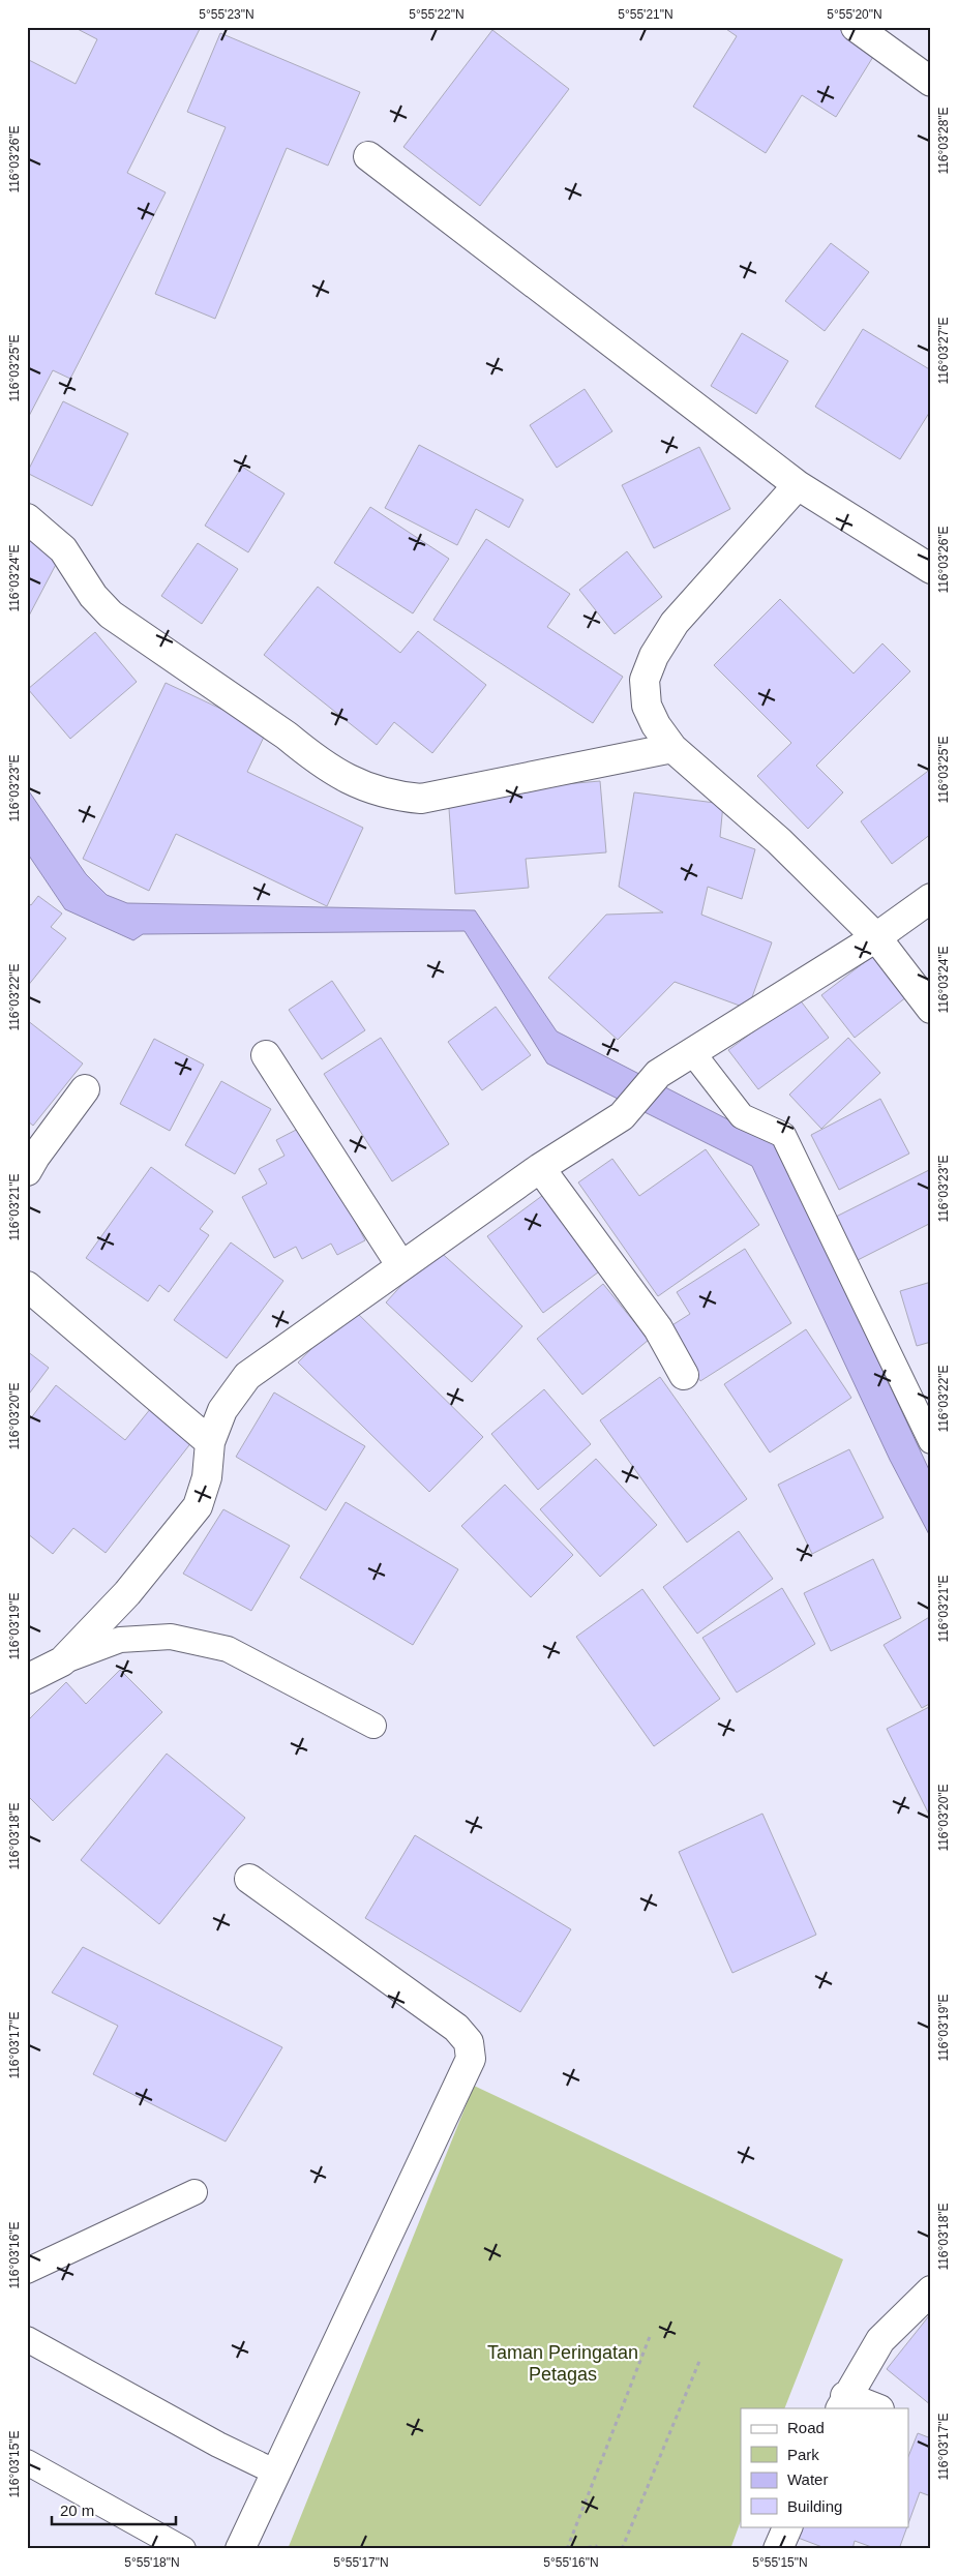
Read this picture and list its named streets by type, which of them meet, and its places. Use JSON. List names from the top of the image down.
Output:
{
  "parks": ["Taman Peringatan Petagas"],
  "legend": [
    "Road",
    "Park",
    "Water",
    "Building"
  ],
  "scale_bar": "20 m",
  "coordinates": [
    "5°55'23\"N",
    "5°55'22\"N",
    "5°55'21\"N",
    "5°55'20\"N",
    "116°03'28\"E",
    "116°03'26\"E",
    "116°03'27\"E",
    "116°03'25\"E",
    "116°03'24\"E",
    "116°03'23\"E",
    "116°03'22\"E",
    "116°03'21\"E",
    "116°03'20\"E",
    "116°03'19\"E",
    "116°03'18\"E",
    "116°03'17\"E",
    "116°03'16\"E",
    "116°03'15\"E",
    "5°55'18\"N",
    "5°55'17\"N",
    "5°55'16\"N",
    "5°55'15\"N"
  ]
}
